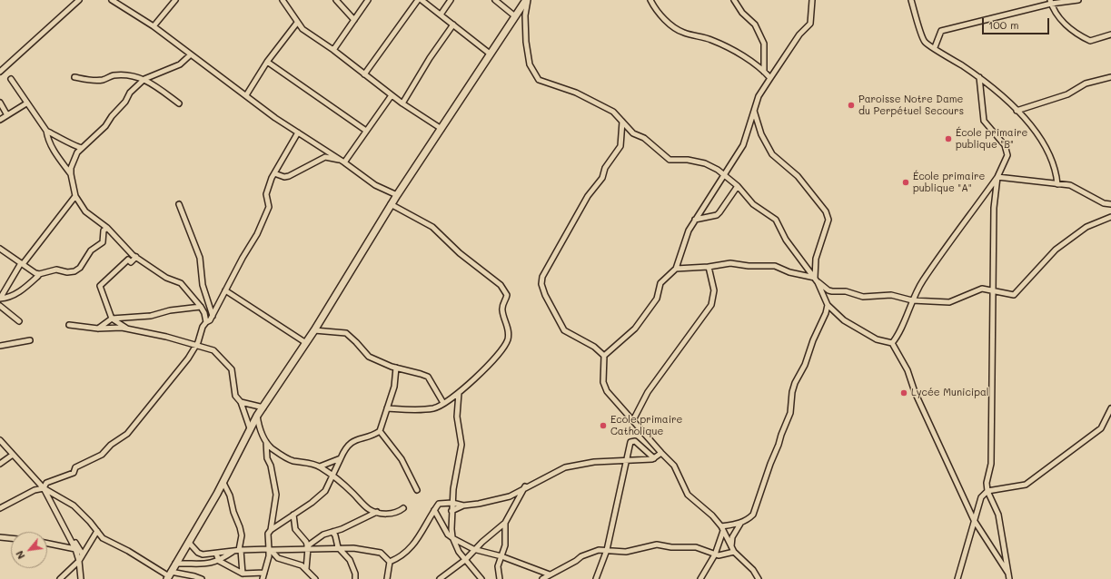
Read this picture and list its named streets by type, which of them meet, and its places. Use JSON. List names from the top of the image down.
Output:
{
  "places": [
    "Paroisse Notre Dame du Perpétuel Secours",
    "École primaire publique \"B\"",
    "École primaire publique \"A\"",
    "Lycée Municipal",
    "Ecole primaire Catholique"
  ],
  "scale_bar": "100 m",
  "north": "bottom left"
}
